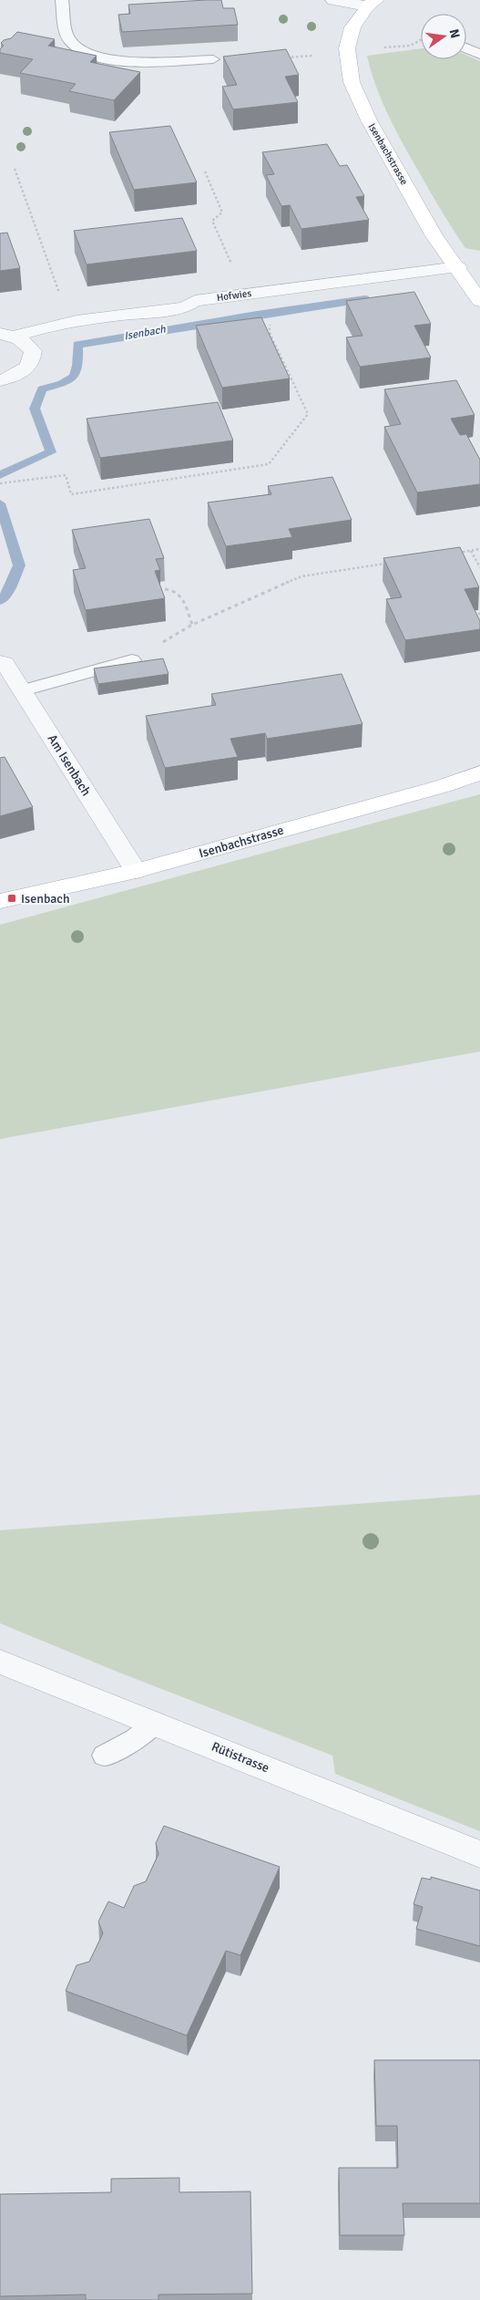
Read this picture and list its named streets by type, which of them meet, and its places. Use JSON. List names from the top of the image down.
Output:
{
  "streets": {
    "main road": ["Isenbachstrasse"],
    "street": ["Hofwies", "Am Isenbach", "Rütistrasse"]
  },
  "crossings": [
    ["Isenbachstrasse", "Hofwies"],
    ["Isenbachstrasse", "Am Isenbach"]
  ],
  "water": ["Isenbach"],
  "places": {
    "transit": ["Isenbach"]
  },
  "north": "right"
}
